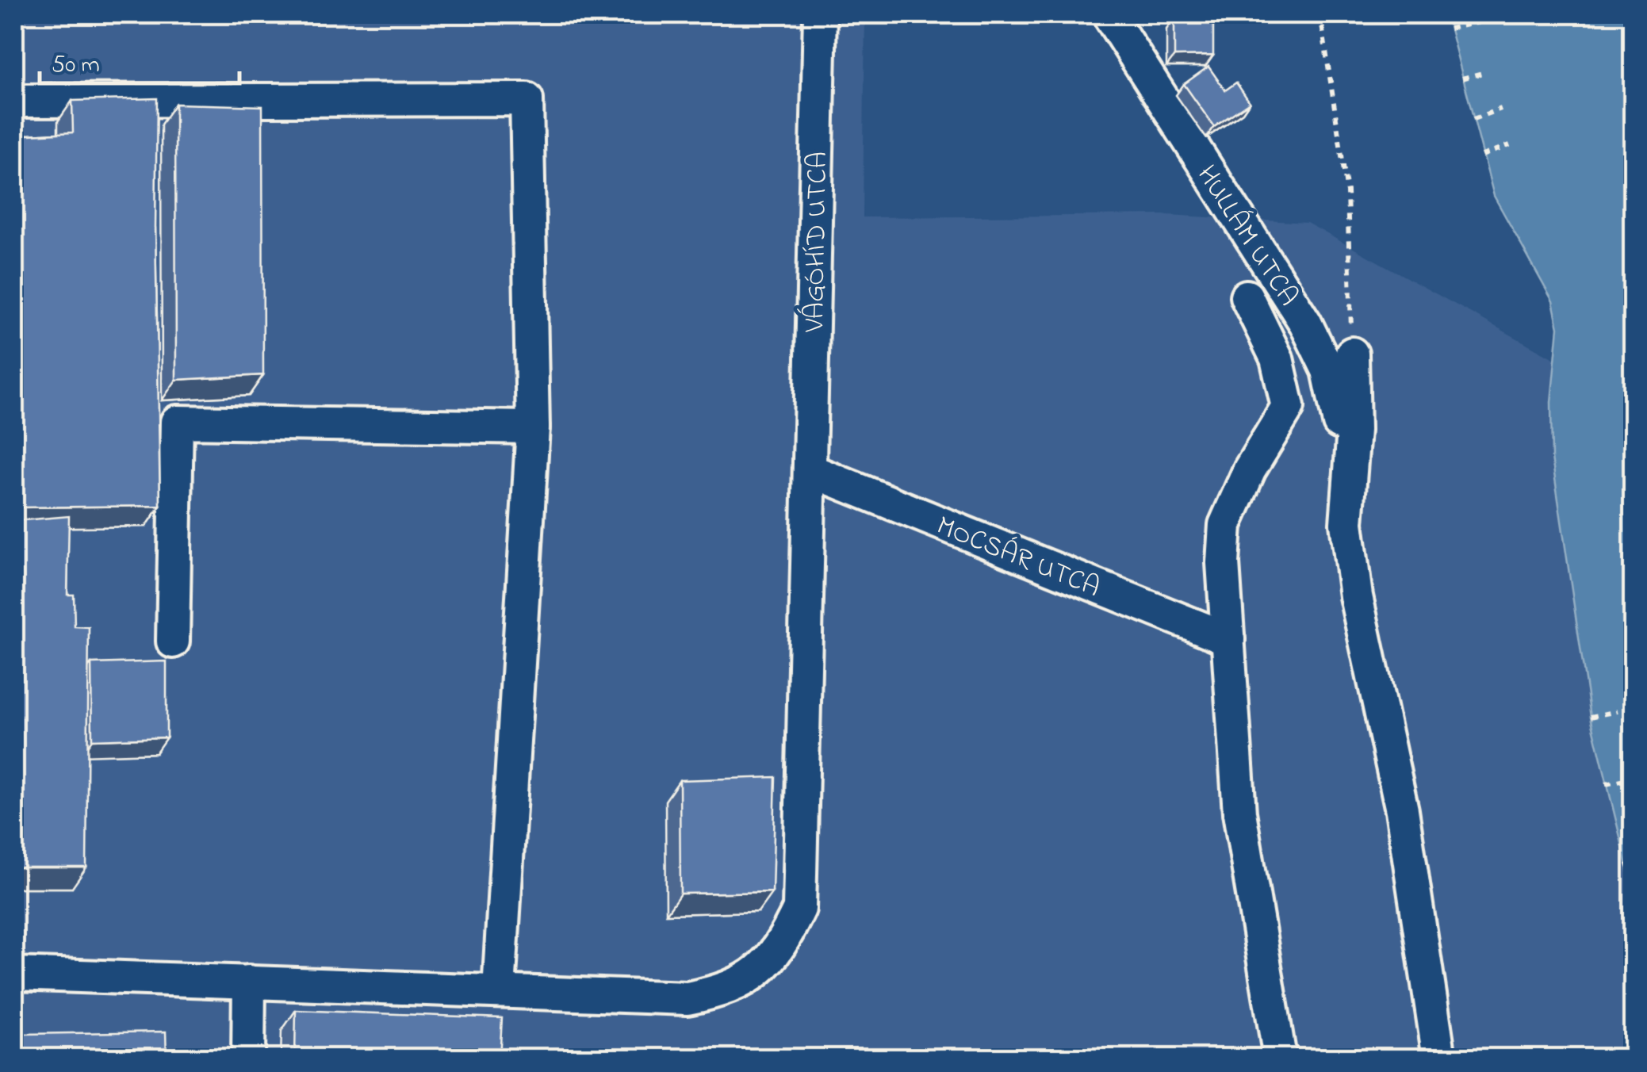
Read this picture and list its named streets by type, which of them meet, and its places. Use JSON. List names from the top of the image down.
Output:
{
  "streets": {
    "street": ["HULLÁM UTCA", "VÁGÓHÍD UTCA", "MOCSÁR UTCA"]
  },
  "crossings": [
    ["VÁGÓHÍD UTCA", "MOCSÁR UTCA"]
  ],
  "scale_bar": "50 m"
}
